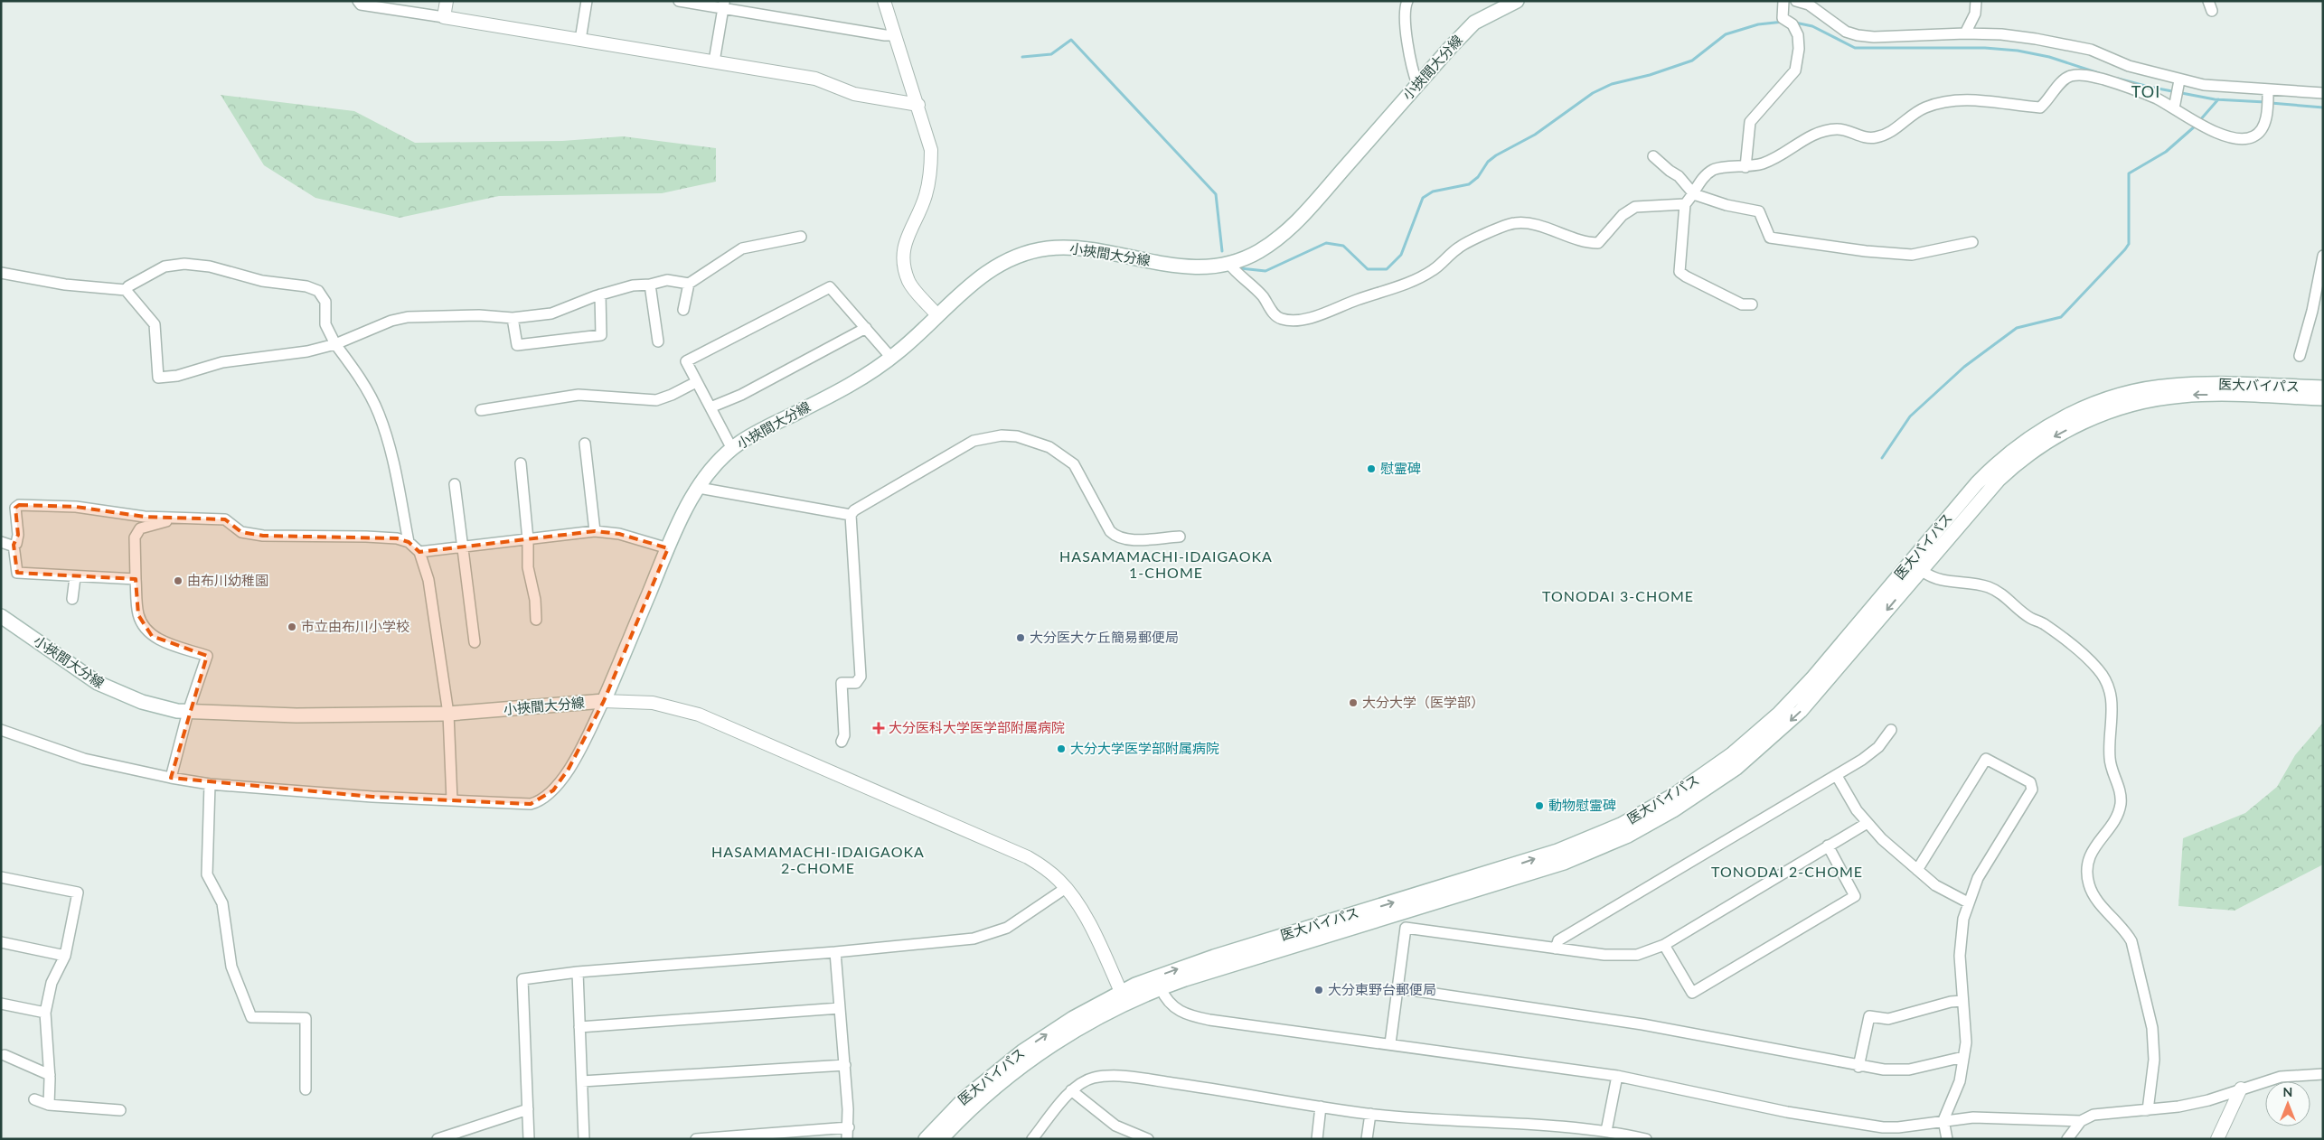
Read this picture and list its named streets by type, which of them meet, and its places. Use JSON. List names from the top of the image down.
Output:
{
  "streets": {
    "main road": ["小挾間大分線", "医大バイパス"]
  },
  "districts": [
    "TOI",
    "HASAMAMACHI-IDAIGAOKA 1-CHOME",
    "TONODAI 3-CHOME",
    "HASAMAMACHI-IDAIGAOKA 2-CHOME",
    "TONODAI 2-CHOME"
  ],
  "places": {
    "other": [
      "慰霊碑",
      "由布川幼稚園",
      "市立由布川小学校",
      "大分医大ケ丘簡易郵便局",
      "大分大学（医学部）",
      "大分大学医学部附属病院",
      "動物慰霊碑",
      "大分東野台郵便局"
    ],
    "health": ["大分医科大学医学部附属病院"]
  },
  "north": "top"
}
